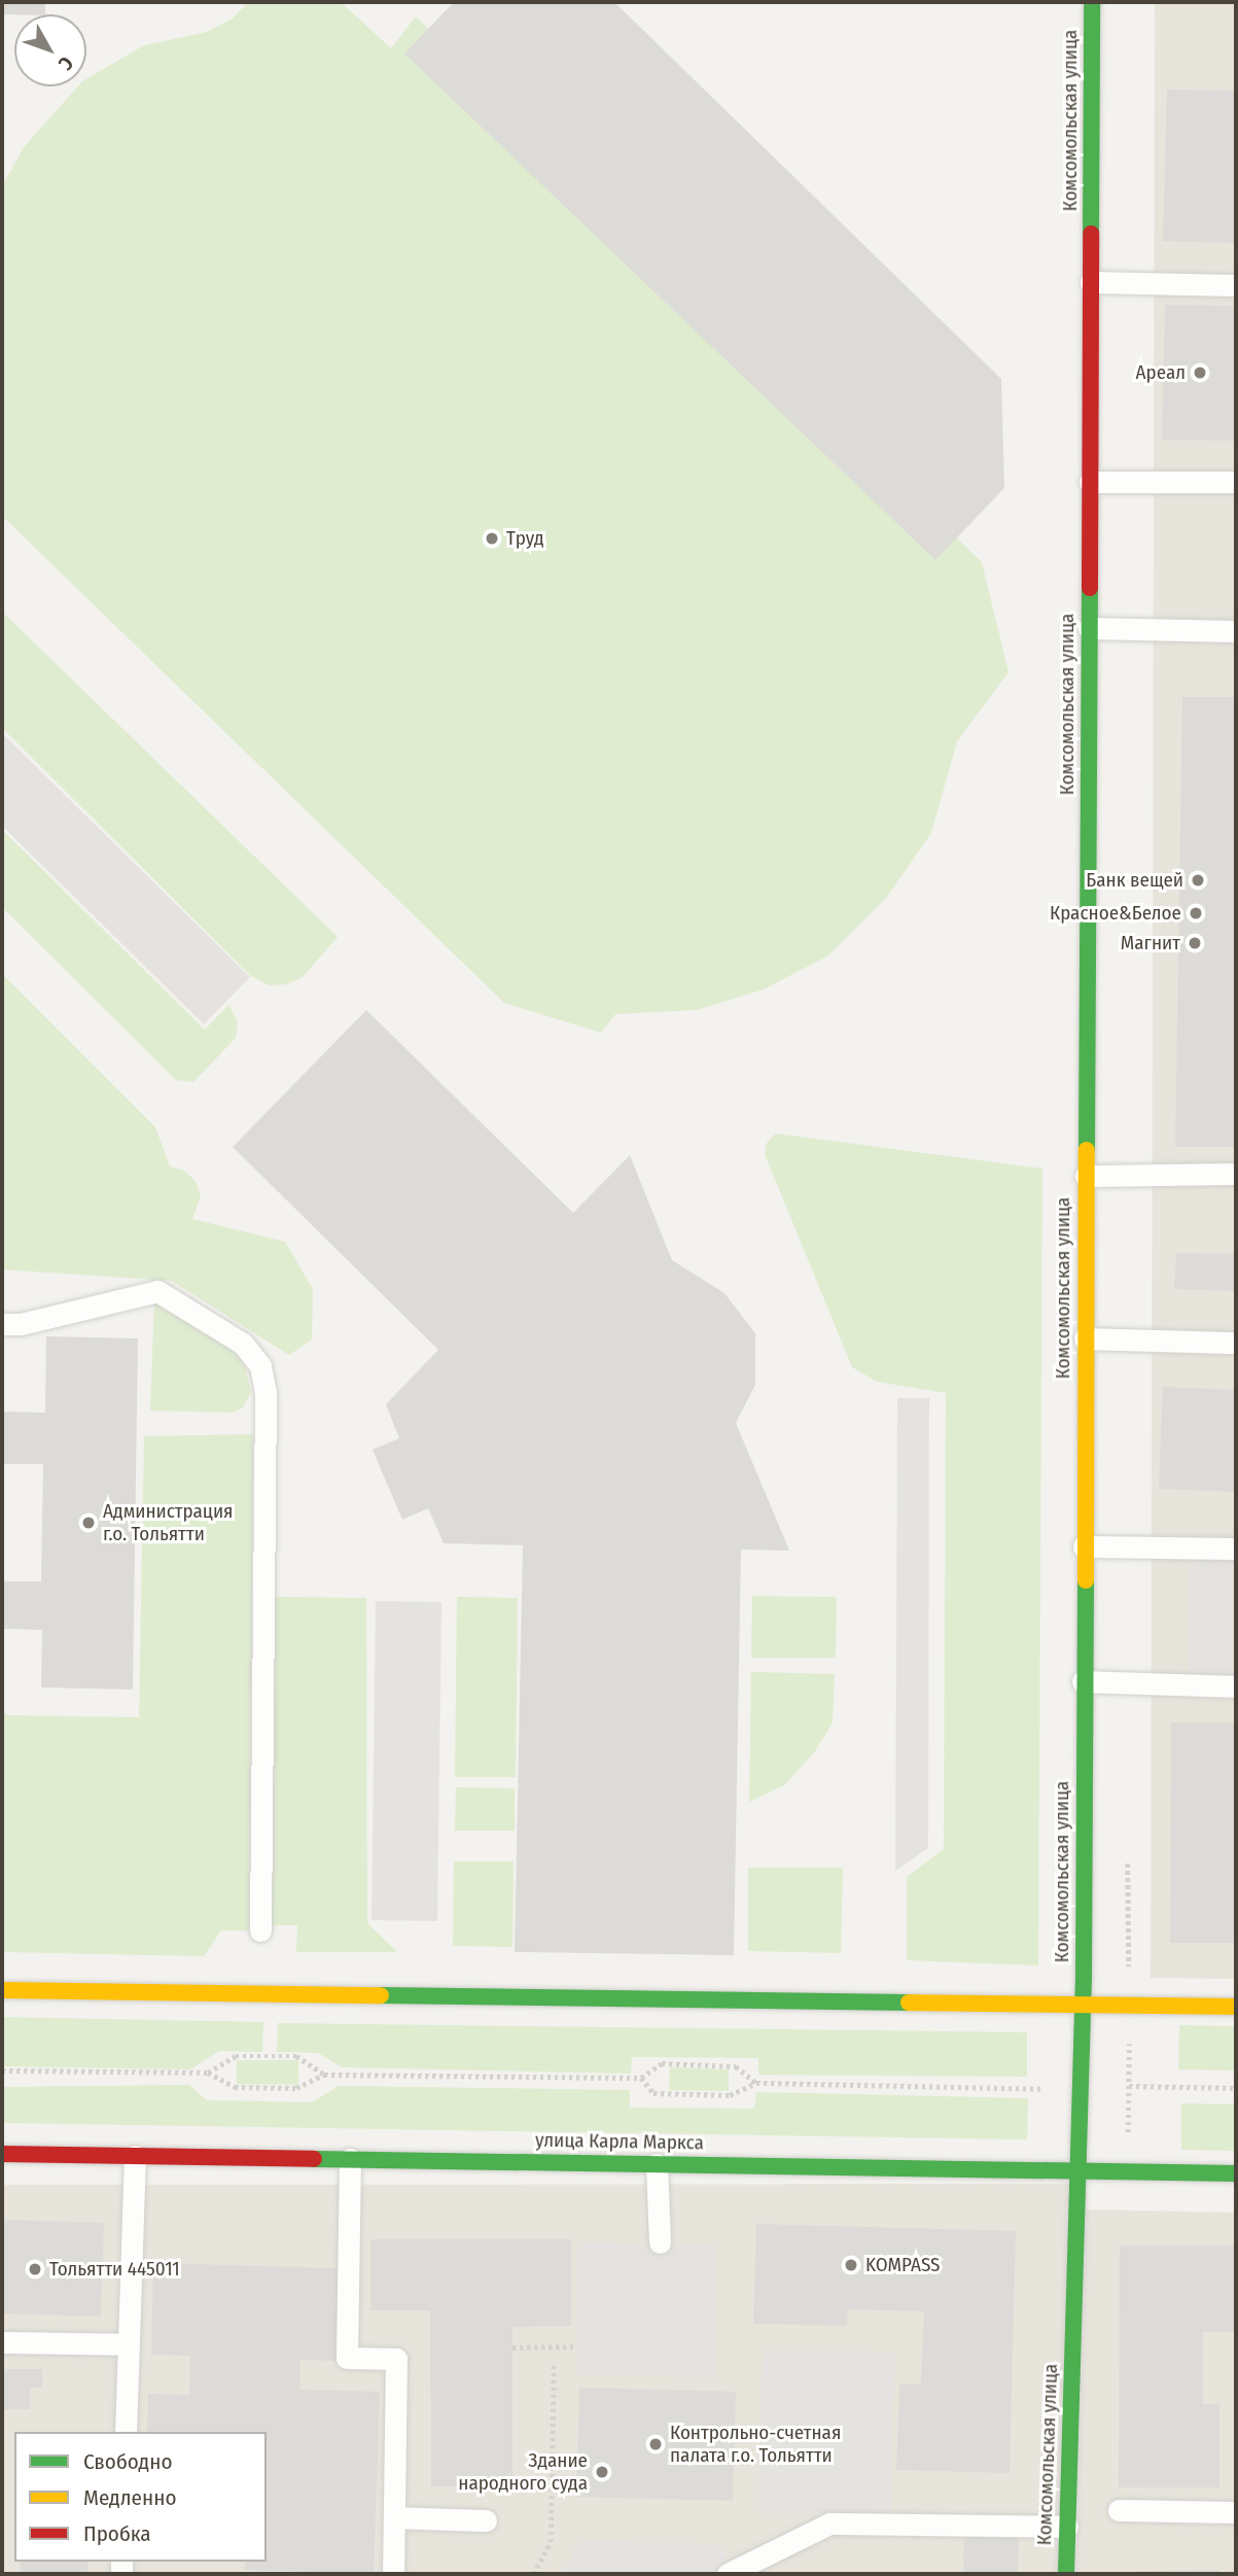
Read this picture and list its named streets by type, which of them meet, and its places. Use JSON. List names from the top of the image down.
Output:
{
  "streets": {
    "main road": ["Комсомольская улица", "улица Карла Маркса"]
  },
  "crossings": [
    ["Комсомольская улица", "улица Карла Маркса"]
  ],
  "places": [
    "Ареал",
    "Труд",
    "Банк вещей",
    "Красное&Белое",
    "Магнит",
    "Администрация г.о. Тольятти",
    "KOMPASS",
    "Тольятти 445011",
    "Контрольно-счетная палата г.о. Тольятти",
    "Здание народного суда"
  ],
  "legend": ["Свободно", "Медленно", "Пробка"],
  "north": "bottom right"
}
